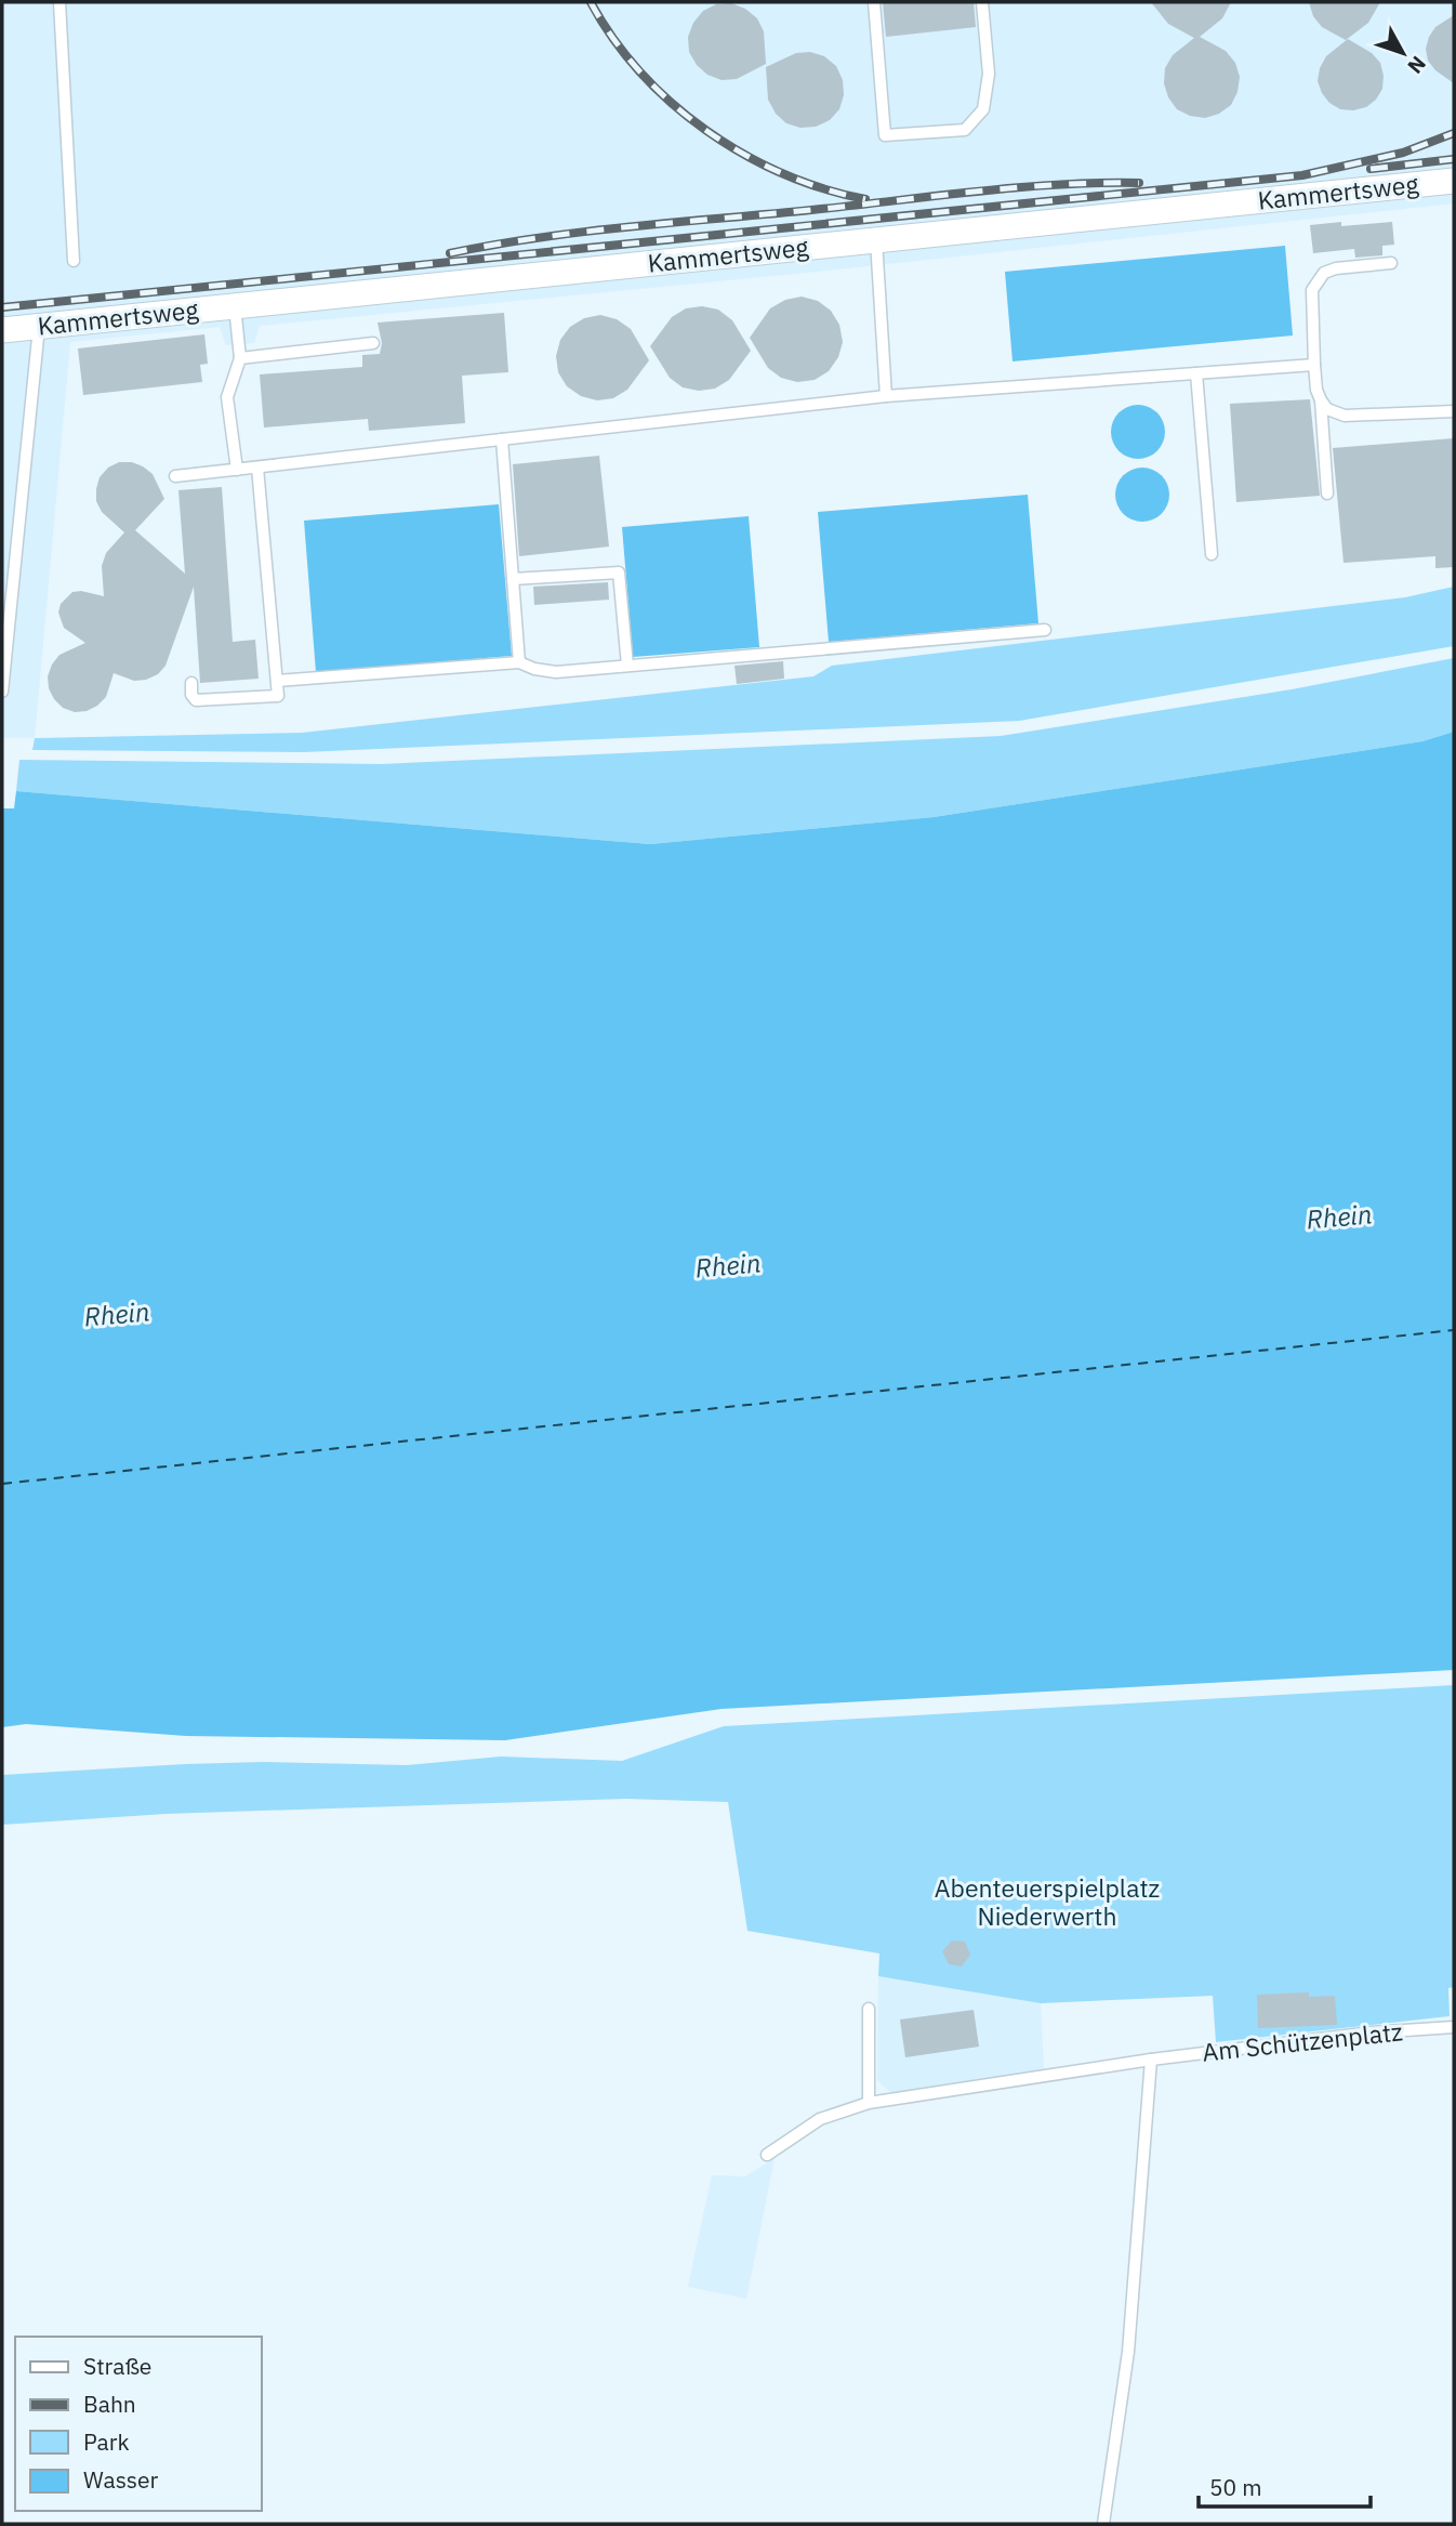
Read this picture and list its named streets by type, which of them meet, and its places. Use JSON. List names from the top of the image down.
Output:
{
  "streets": {
    "street": ["Kammertsweg"],
    "lane": ["Am Schützenplatz"]
  },
  "water": ["Rhein"],
  "parks": ["Abenteuerspielplatz Niederwerth"],
  "legend": [
    "Straße",
    "Bahn",
    "Park",
    "Wasser"
  ],
  "scale_bar": "50 m",
  "north": "bottom right"
}
